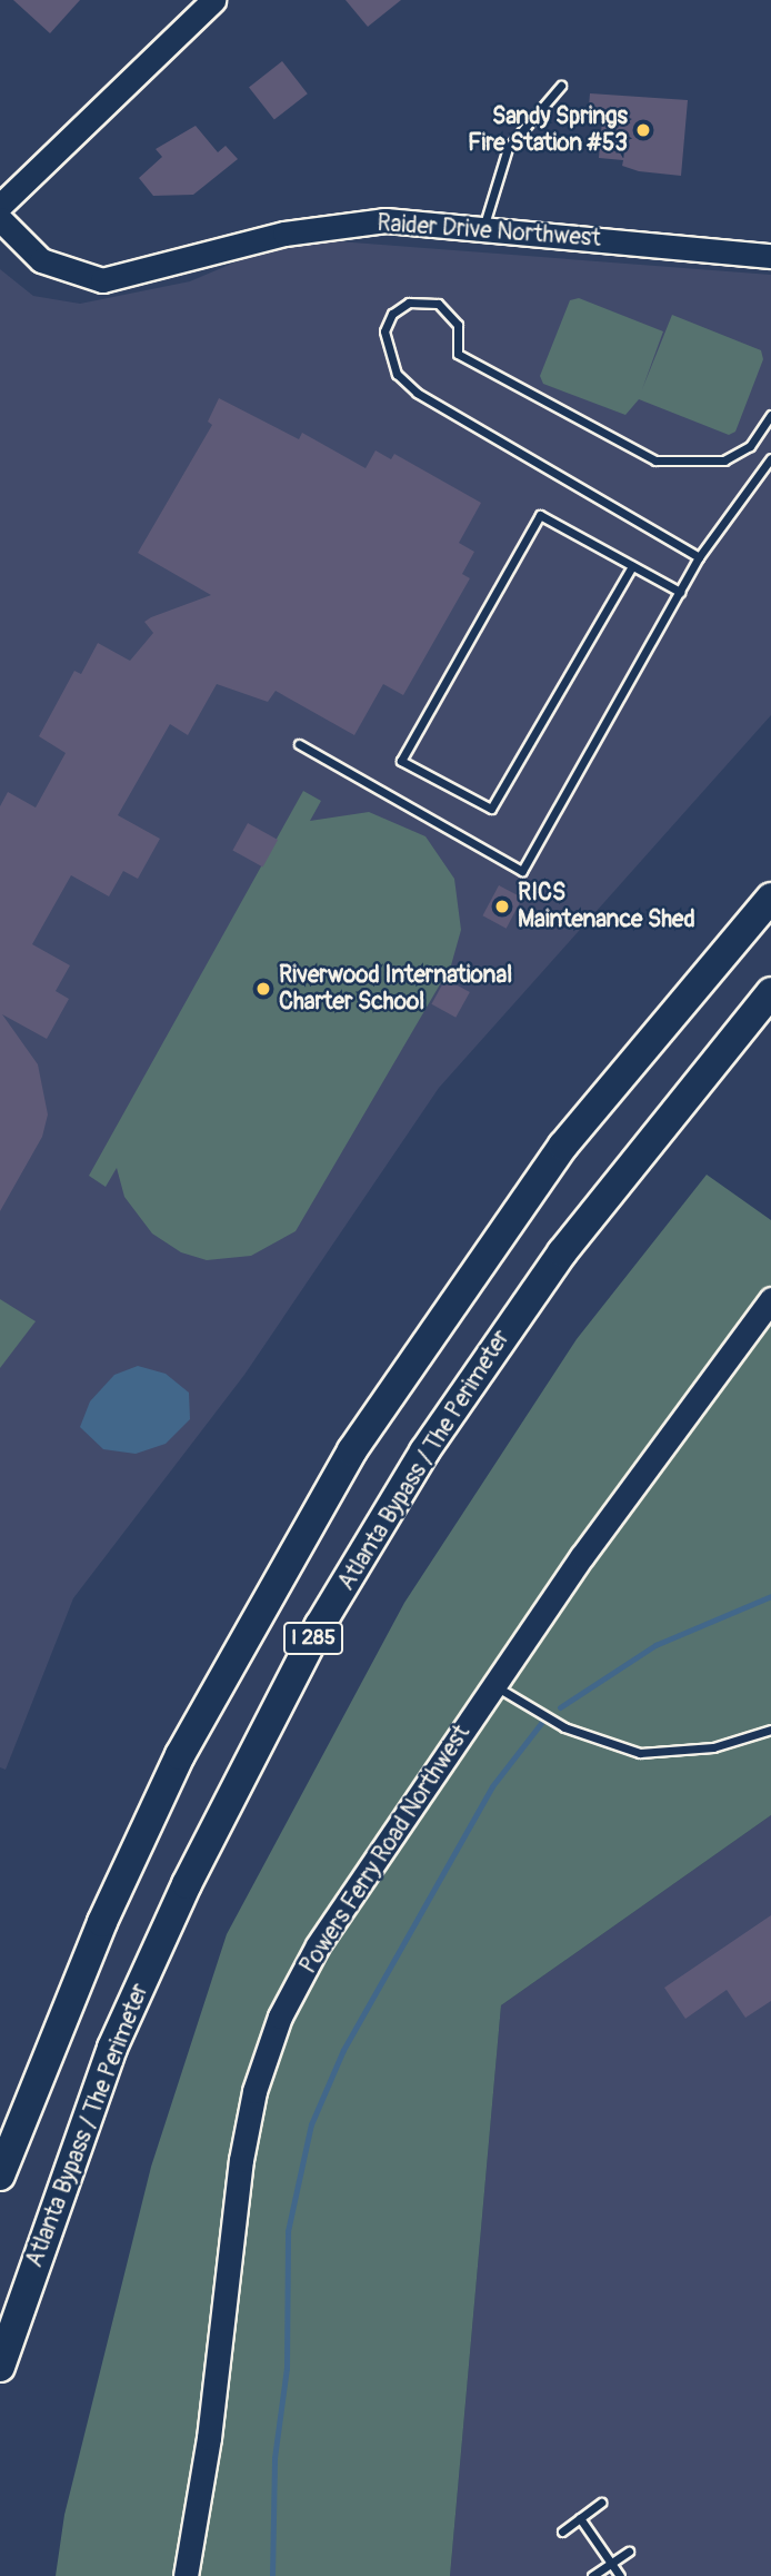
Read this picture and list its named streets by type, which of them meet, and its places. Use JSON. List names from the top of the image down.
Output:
{
  "streets": {
    "highway": ["Atlanta Bypass / The Perimeter", "I 285"],
    "street": ["Raider Drive Northwest", "Powers Ferry Road Northwest"]
  },
  "places": ["Sandy Springs Fire Station #53", "RICS Maintenance Shed", "Riverwood International Charter School"]
}
